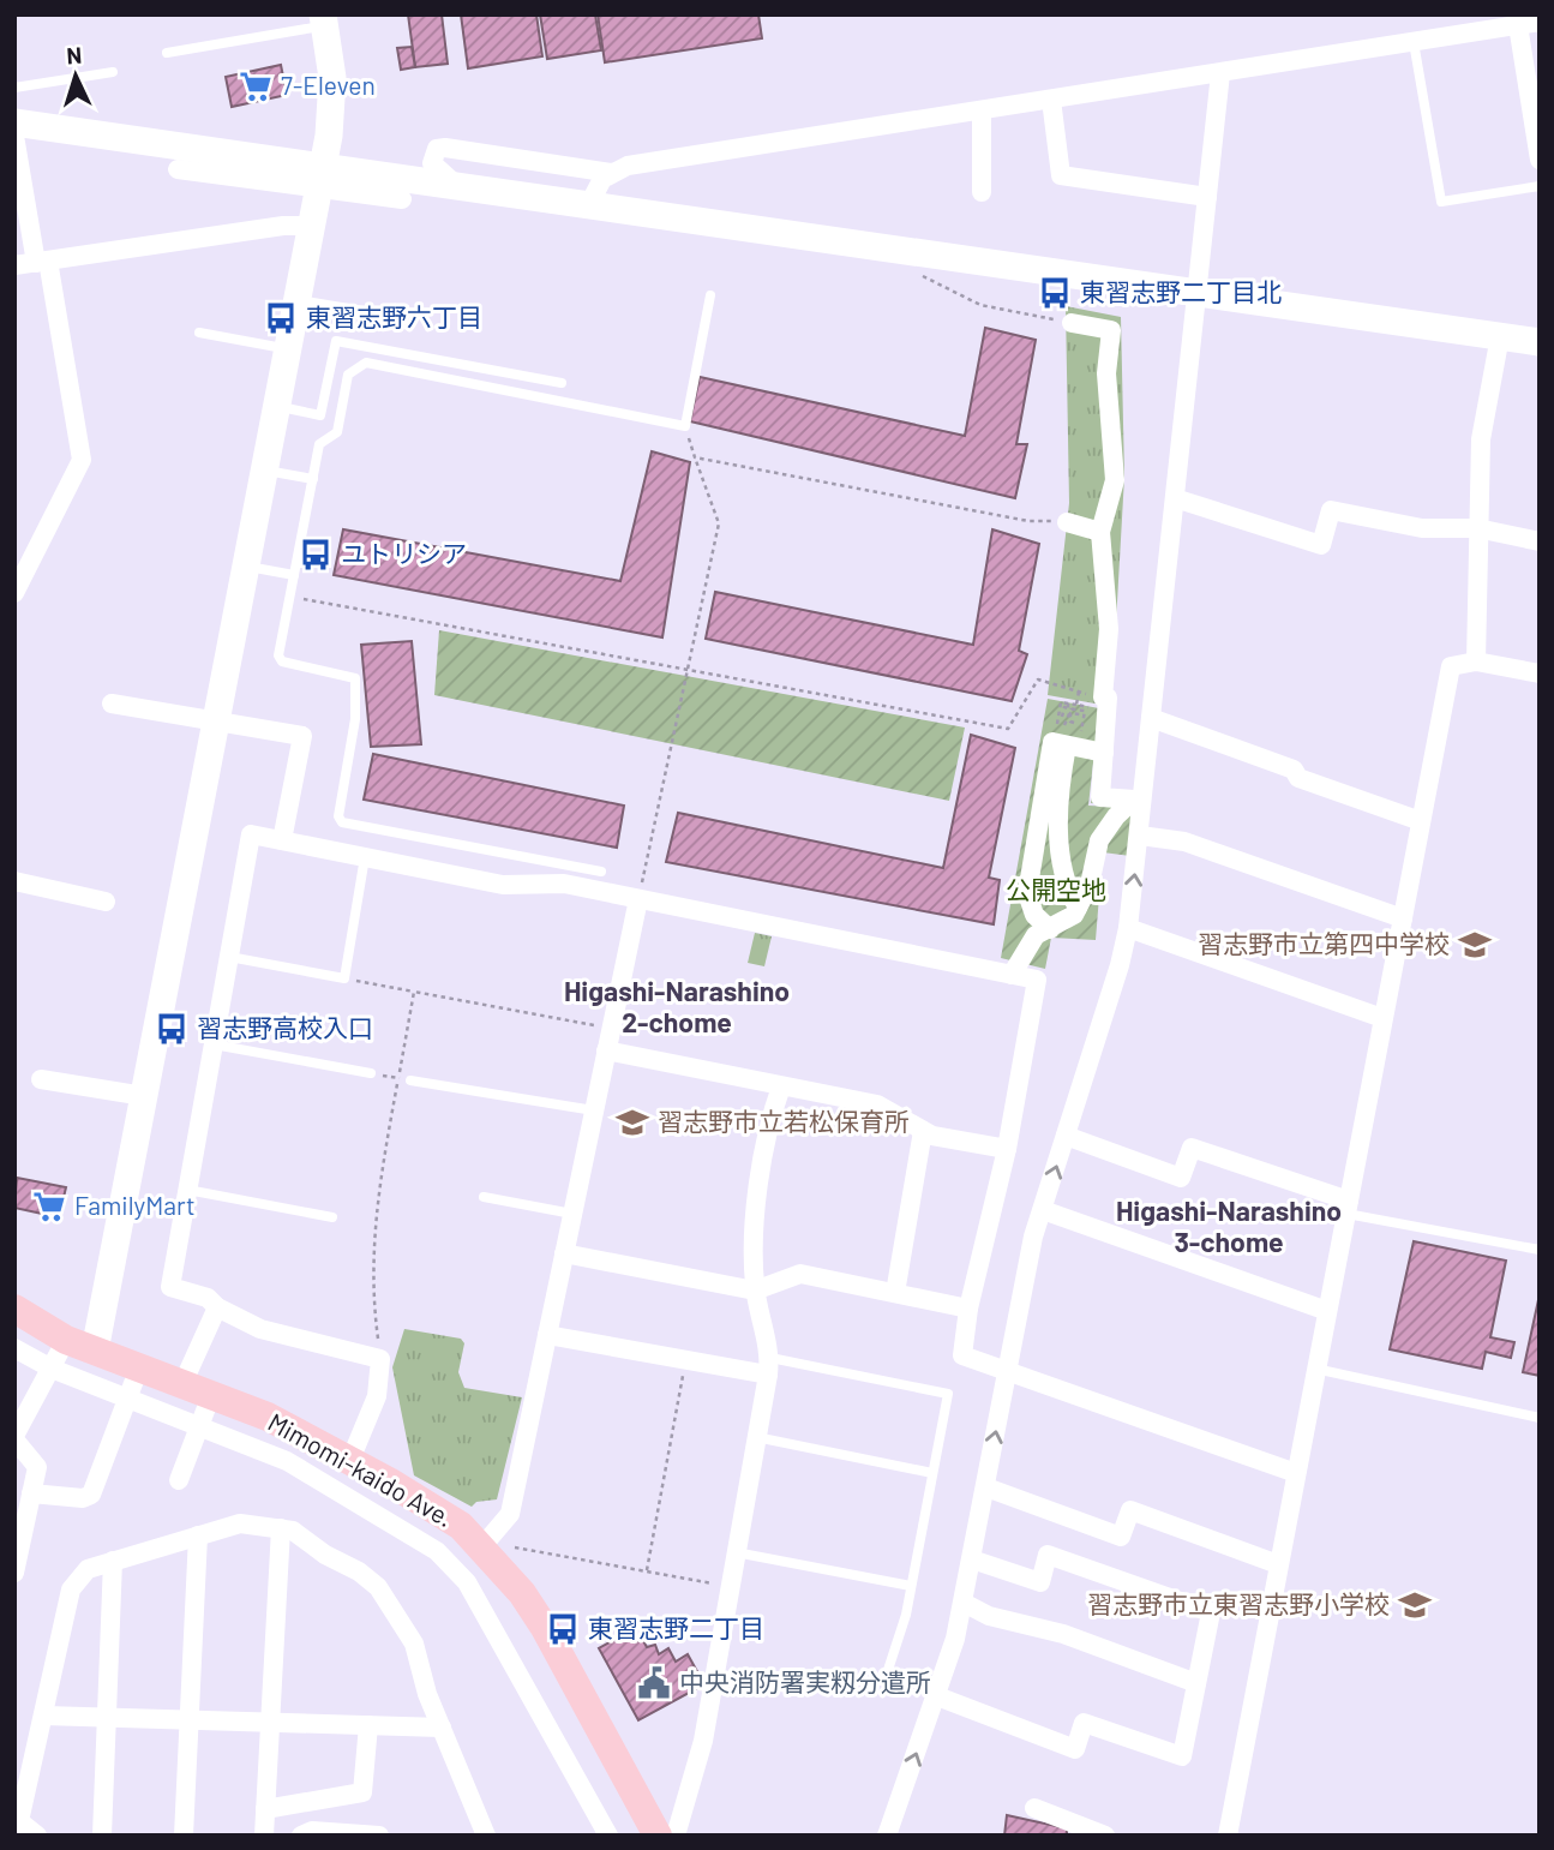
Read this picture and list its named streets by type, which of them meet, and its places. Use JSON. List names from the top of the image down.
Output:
{
  "streets": {
    "main road": ["Mimomi-kaido Ave."]
  },
  "districts": ["Higashi-Narashino 2-chome", "Higashi-Narashino 3-chome"],
  "parks": ["公開空地"],
  "places": {
    "supermarket": ["7-Eleven", "FamilyMart"],
    "bus stop": [
      "東習志野二丁目北",
      "東習志野六丁目",
      "ユトリシア",
      "習志野高校入口",
      "東習志野二丁目"
    ],
    "school or university": ["習志野市立第四中学校", "習志野市立若松保育所", "習志野市立東習志野小学校"],
    "public building": ["中央消防署実籾分遣所"]
  },
  "north": "top"
}
